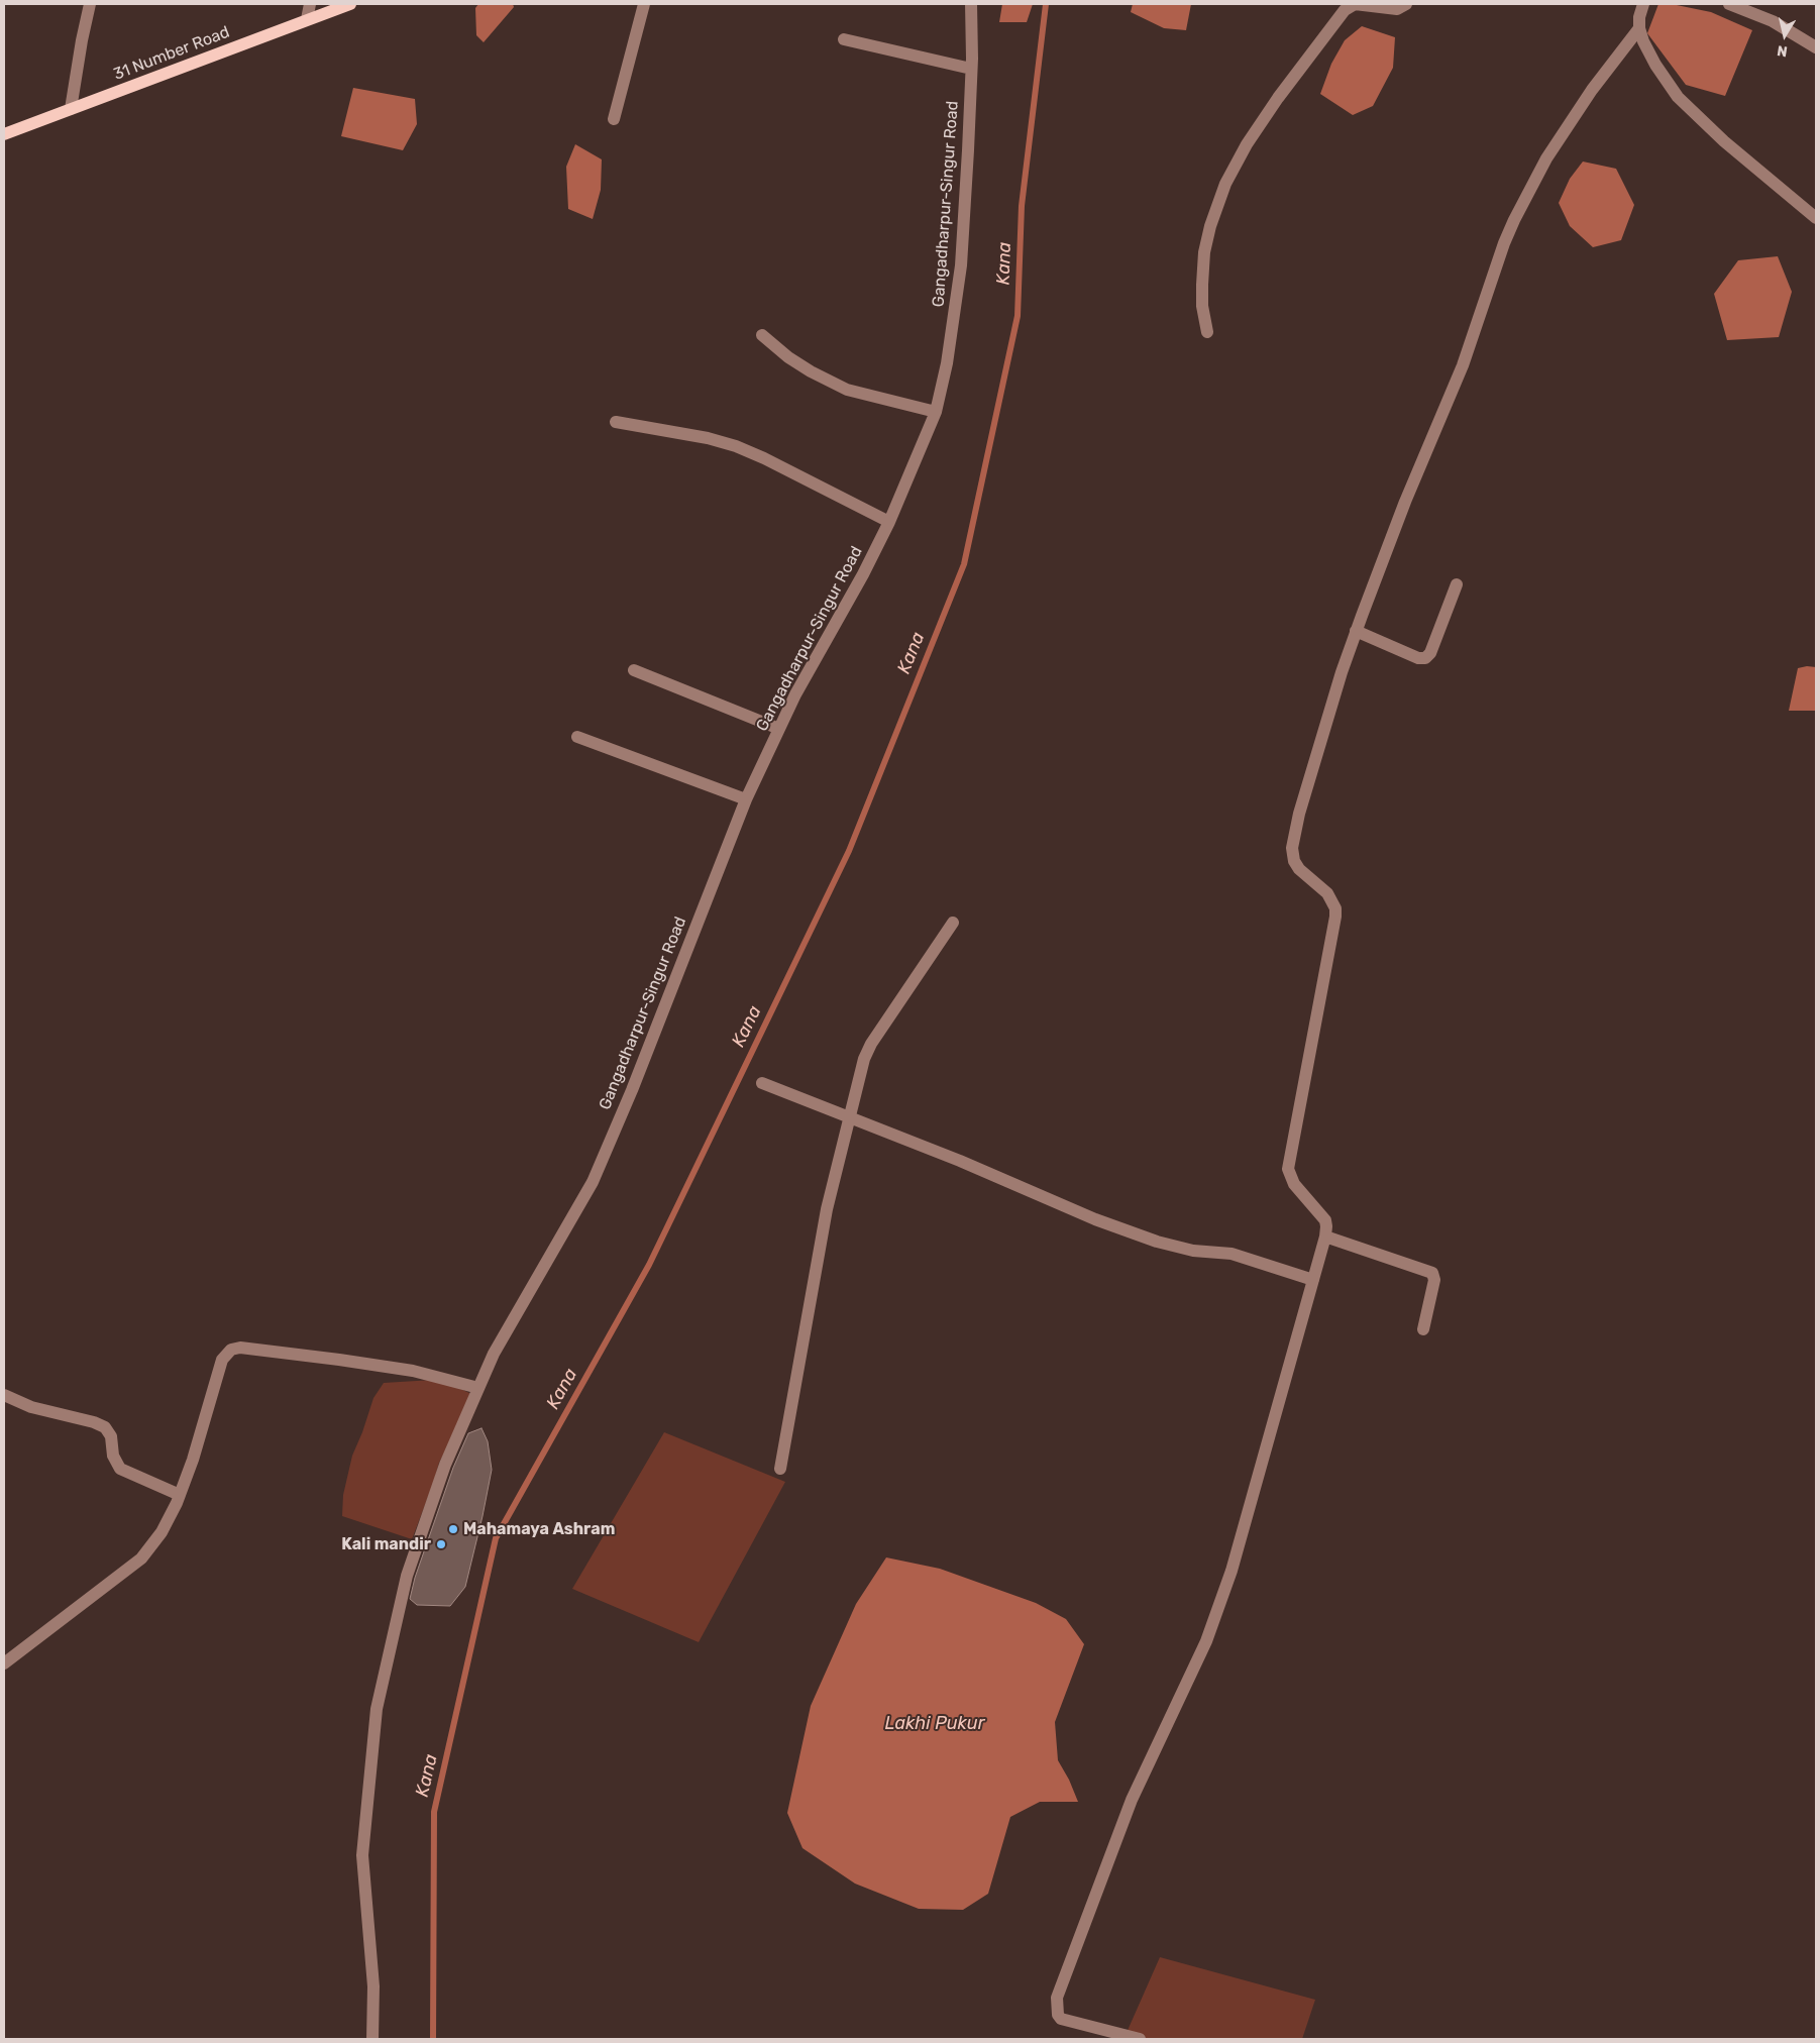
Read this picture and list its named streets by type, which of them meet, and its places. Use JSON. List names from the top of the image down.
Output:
{
  "streets": {
    "main road": ["31 Number Road"],
    "street": ["Gangadharpur-Singur Road"]
  },
  "water": ["Kana", "Lakhi Pukur"],
  "places": ["Mahamaya Ashram", "Kali mandir"],
  "north": "bottom"
}
